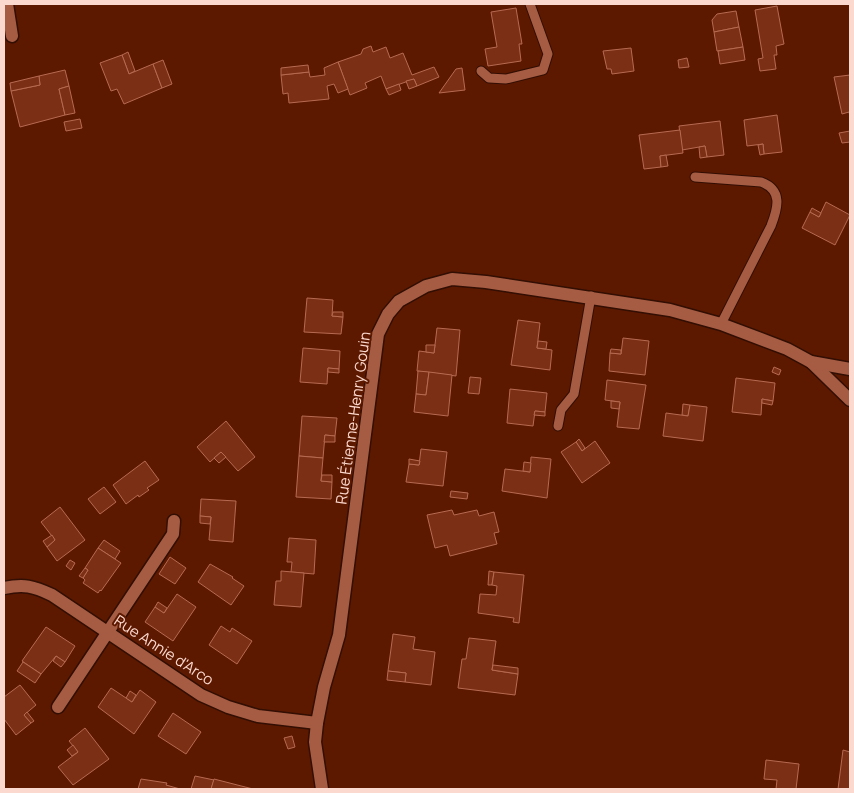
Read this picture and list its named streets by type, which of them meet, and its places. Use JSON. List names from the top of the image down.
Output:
{
  "streets": {
    "street": ["Rue Étienne-Henry Gouin", "Rue Annie d'Arco"]
  },
  "crossings": [
    ["Rue Étienne-Henry Gouin", "Rue Annie d'Arco"]
  ]
}
